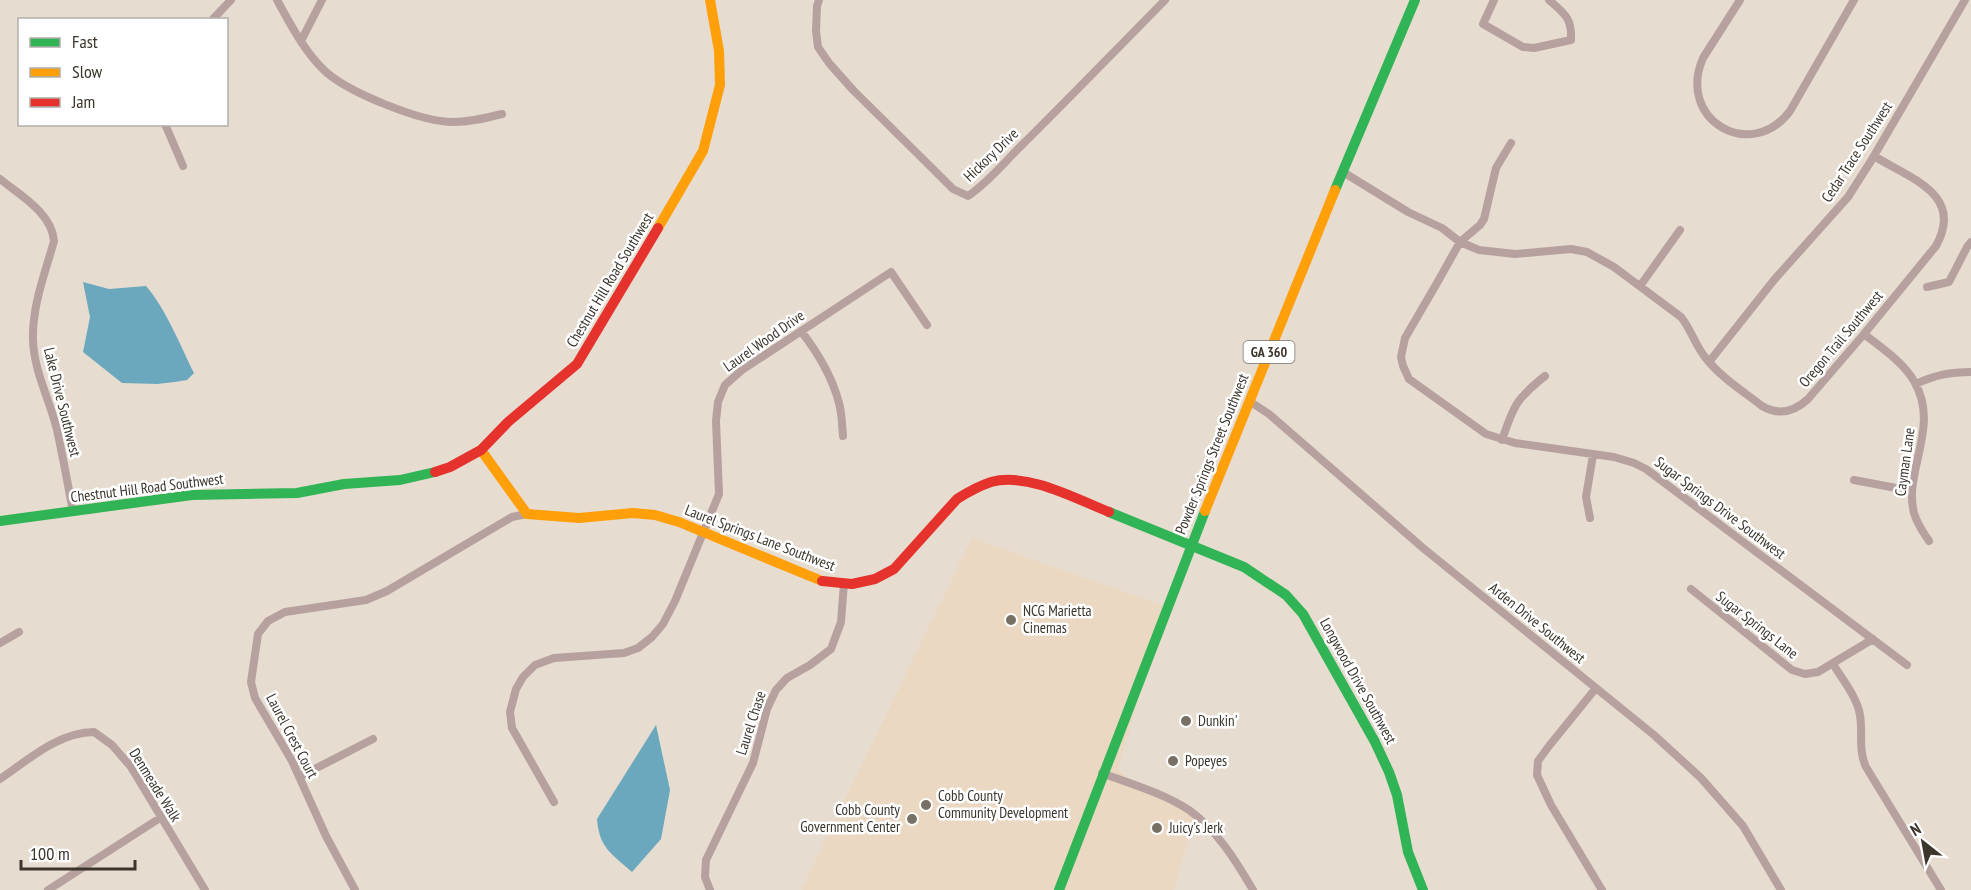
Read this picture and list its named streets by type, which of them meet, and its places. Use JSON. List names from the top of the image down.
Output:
{
  "streets": {
    "street": [
      "Cedar Trace Southwest",
      "Hickory Drive",
      "Chestnut Hill Road Southwest",
      "Oregon Trail Southwest",
      "Laurel Wood Drive",
      "GA 360",
      "Lake Drive Southwest",
      "Powder Springs Street Southwest",
      "Cayman Lane",
      "Sugar Springs Drive Southwest",
      "Laurel Springs Lane Southwest",
      "Arden Drive Southwest",
      "Sugar Springs Lane",
      "Longwood Drive Southwest",
      "Laurel Chase",
      "Laurel Crest Court",
      "Denmeade Walk"
    ]
  },
  "crossings": [
    ["Cedar Trace Southwest", "Oregon Trail Southwest"],
    ["Chestnut Hill Road Southwest", "Lake Drive Southwest"],
    ["Oregon Trail Southwest", "Powder Springs Street Southwest"],
    ["Oregon Trail Southwest", "Cayman Lane"],
    ["Oregon Trail Southwest", "Sugar Springs Drive Southwest"],
    ["Laurel Wood Drive", "Laurel Springs Lane Southwest"],
    ["Powder Springs Street Southwest", "Laurel Springs Lane Southwest"],
    ["Powder Springs Street Southwest", "Arden Drive Southwest"],
    ["Powder Springs Street Southwest", "Longwood Drive Southwest"],
    ["Sugar Springs Drive Southwest", "Sugar Springs Lane"],
    ["Laurel Springs Lane Southwest", "Longwood Drive Southwest"],
    ["Laurel Springs Lane Southwest", "Laurel Chase"],
    ["Laurel Springs Lane Southwest", "Laurel Crest Court"]
  ],
  "places": [
    "NCG Marietta Cinemas",
    "Dunkin'",
    "Popeyes",
    "Cobb County Community Development",
    "Cobb County Government Center",
    "Juicy's Jerk"
  ],
  "legend": ["Fast", "Slow", "Jam"],
  "scale_bar": "100 m",
  "north": "top left"
}
